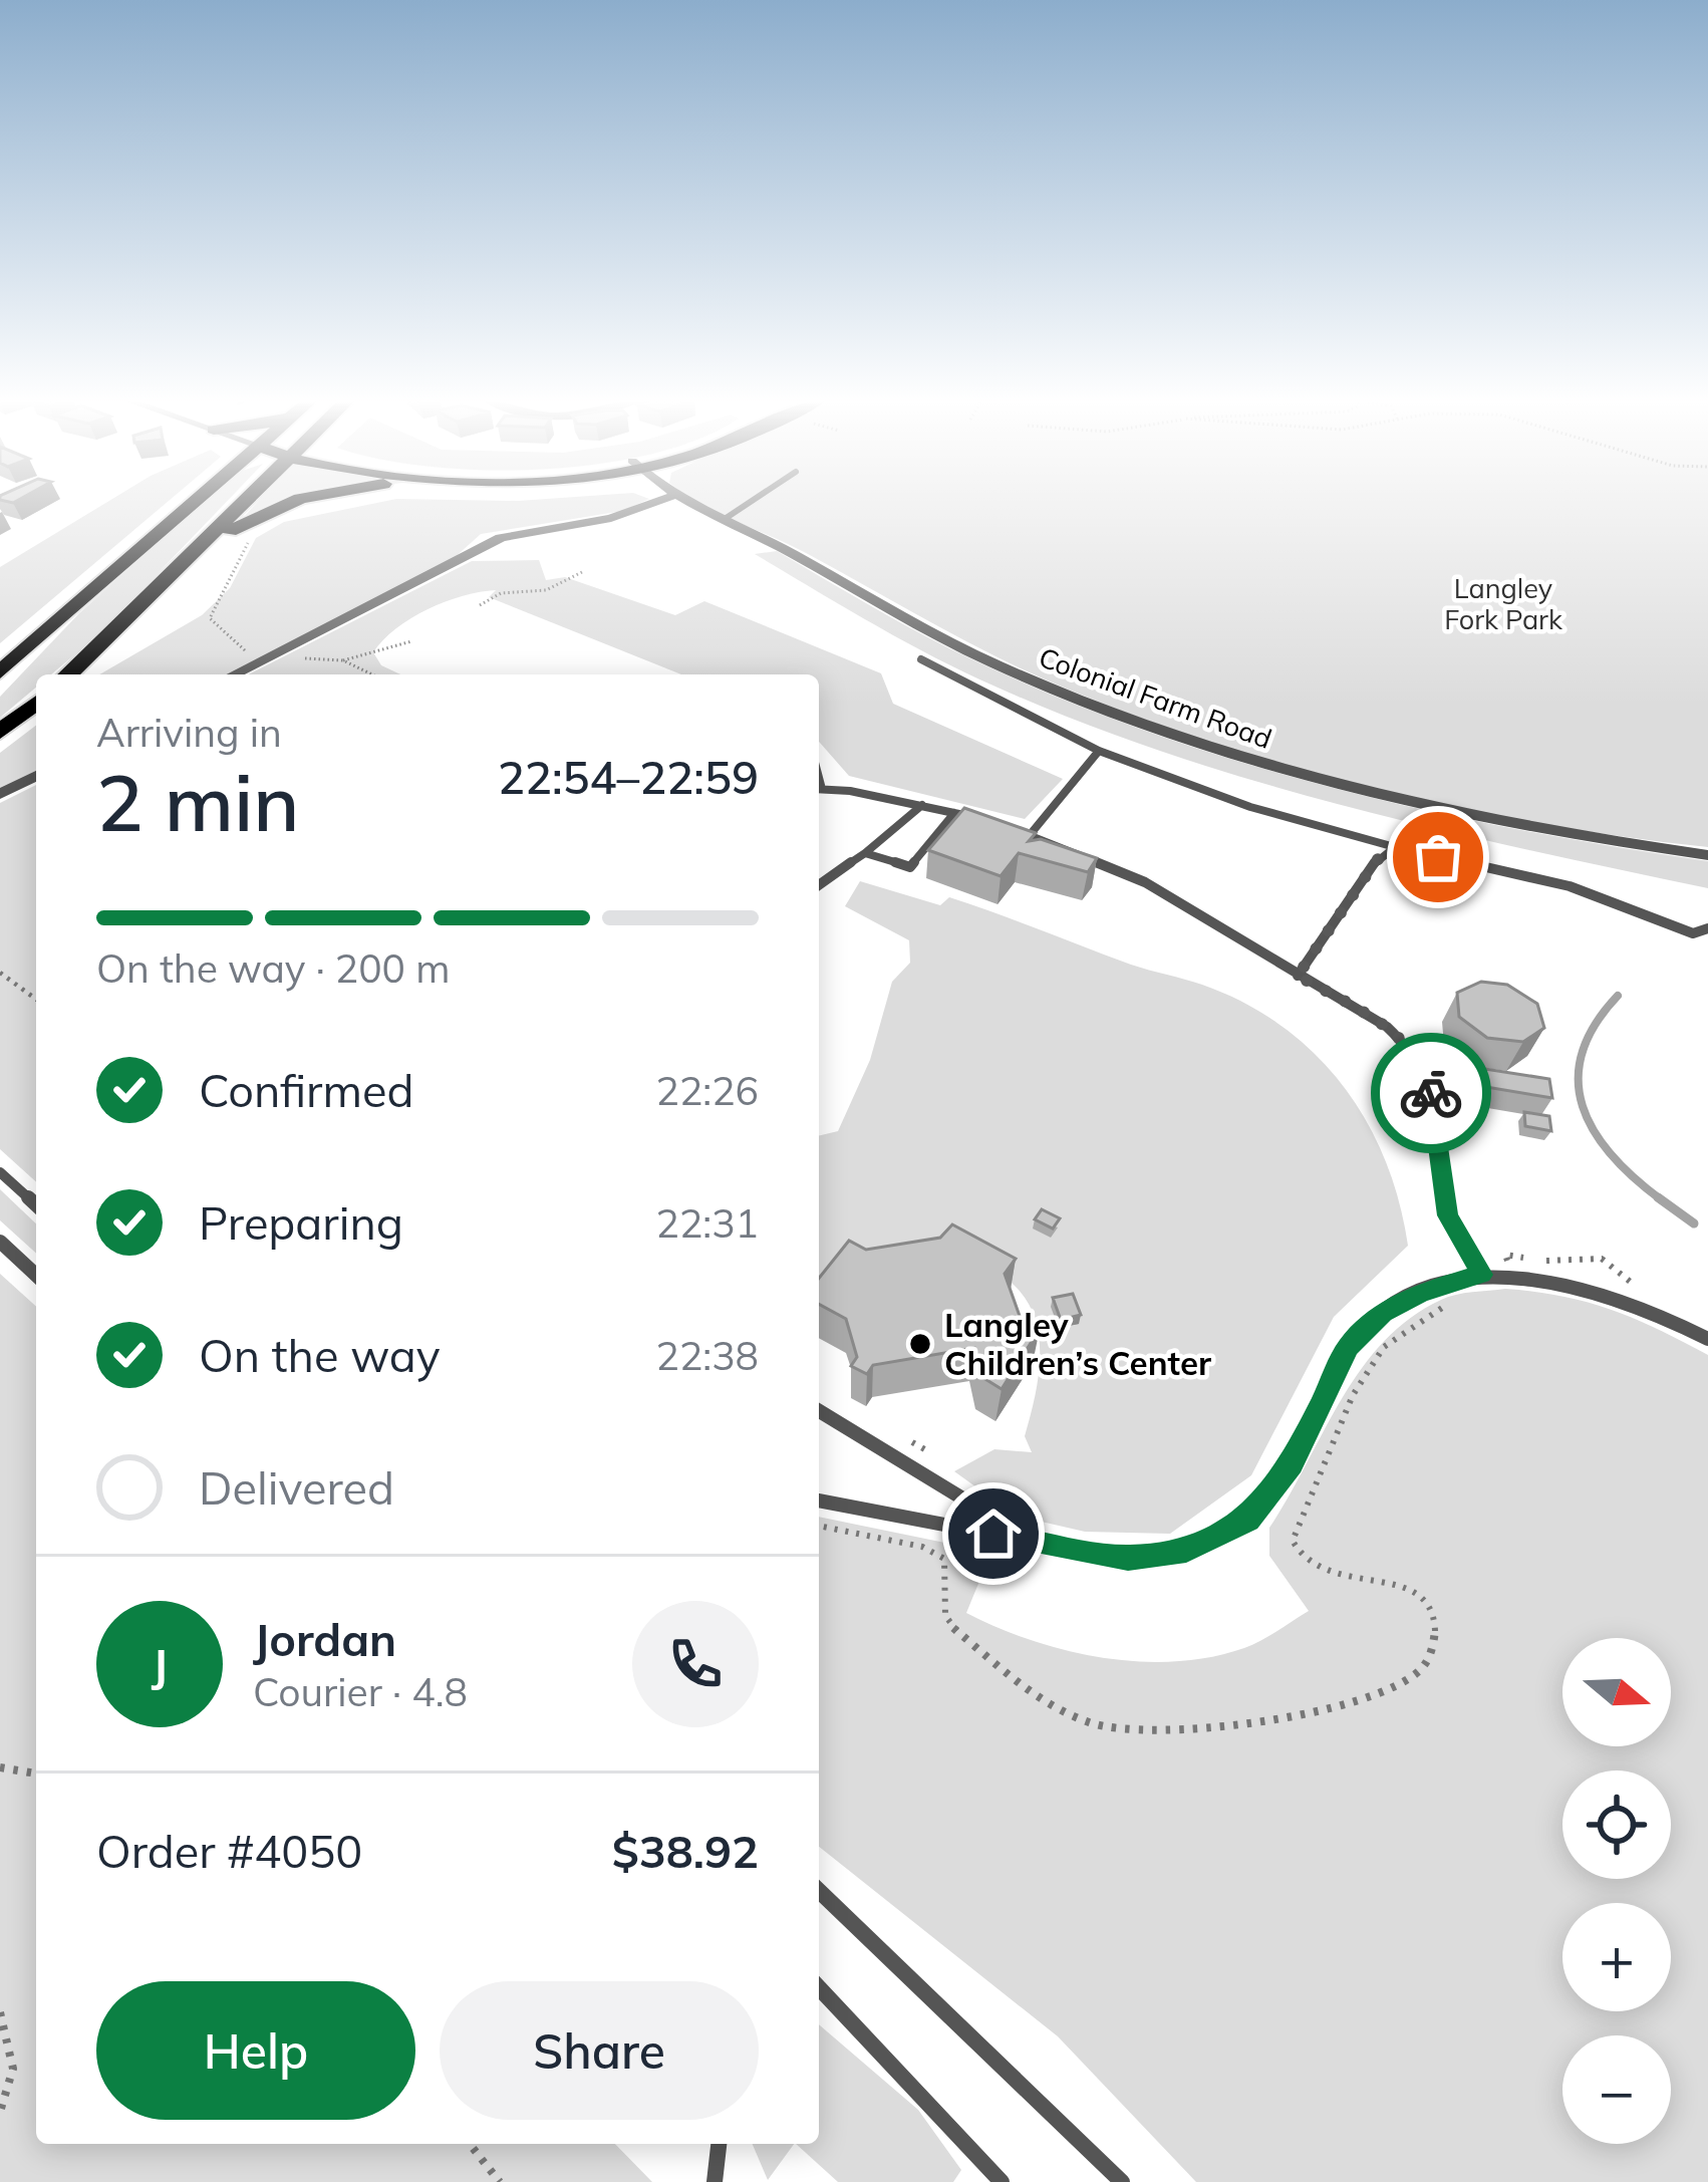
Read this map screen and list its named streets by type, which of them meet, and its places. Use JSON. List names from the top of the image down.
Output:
{
  "streets": {
    "street": ["Colonial Farm Road"]
  },
  "parks": ["Langley Fork Park"],
  "places": ["Langley Children’s Center"],
  "north": "right",
  "page": {
    "heading": ["2 min", "Arriving in", "22:54–22:59"],
    "panel": [
      "Jordan",
      "Courier · 4.8",
      "Order #4050",
      "$38.92"
    ],
    "bar": "On the way · 200 m",
    "list": [
      ["Confirmed", "22:26"],
      ["Preparing", "22:31"],
      ["On the way", "22:38"],
      "Delivered"
    ],
    "round": "J",
    "map_buttons": ["+", "−"],
    "buttons": ["Help", "Share"]
  }
}
